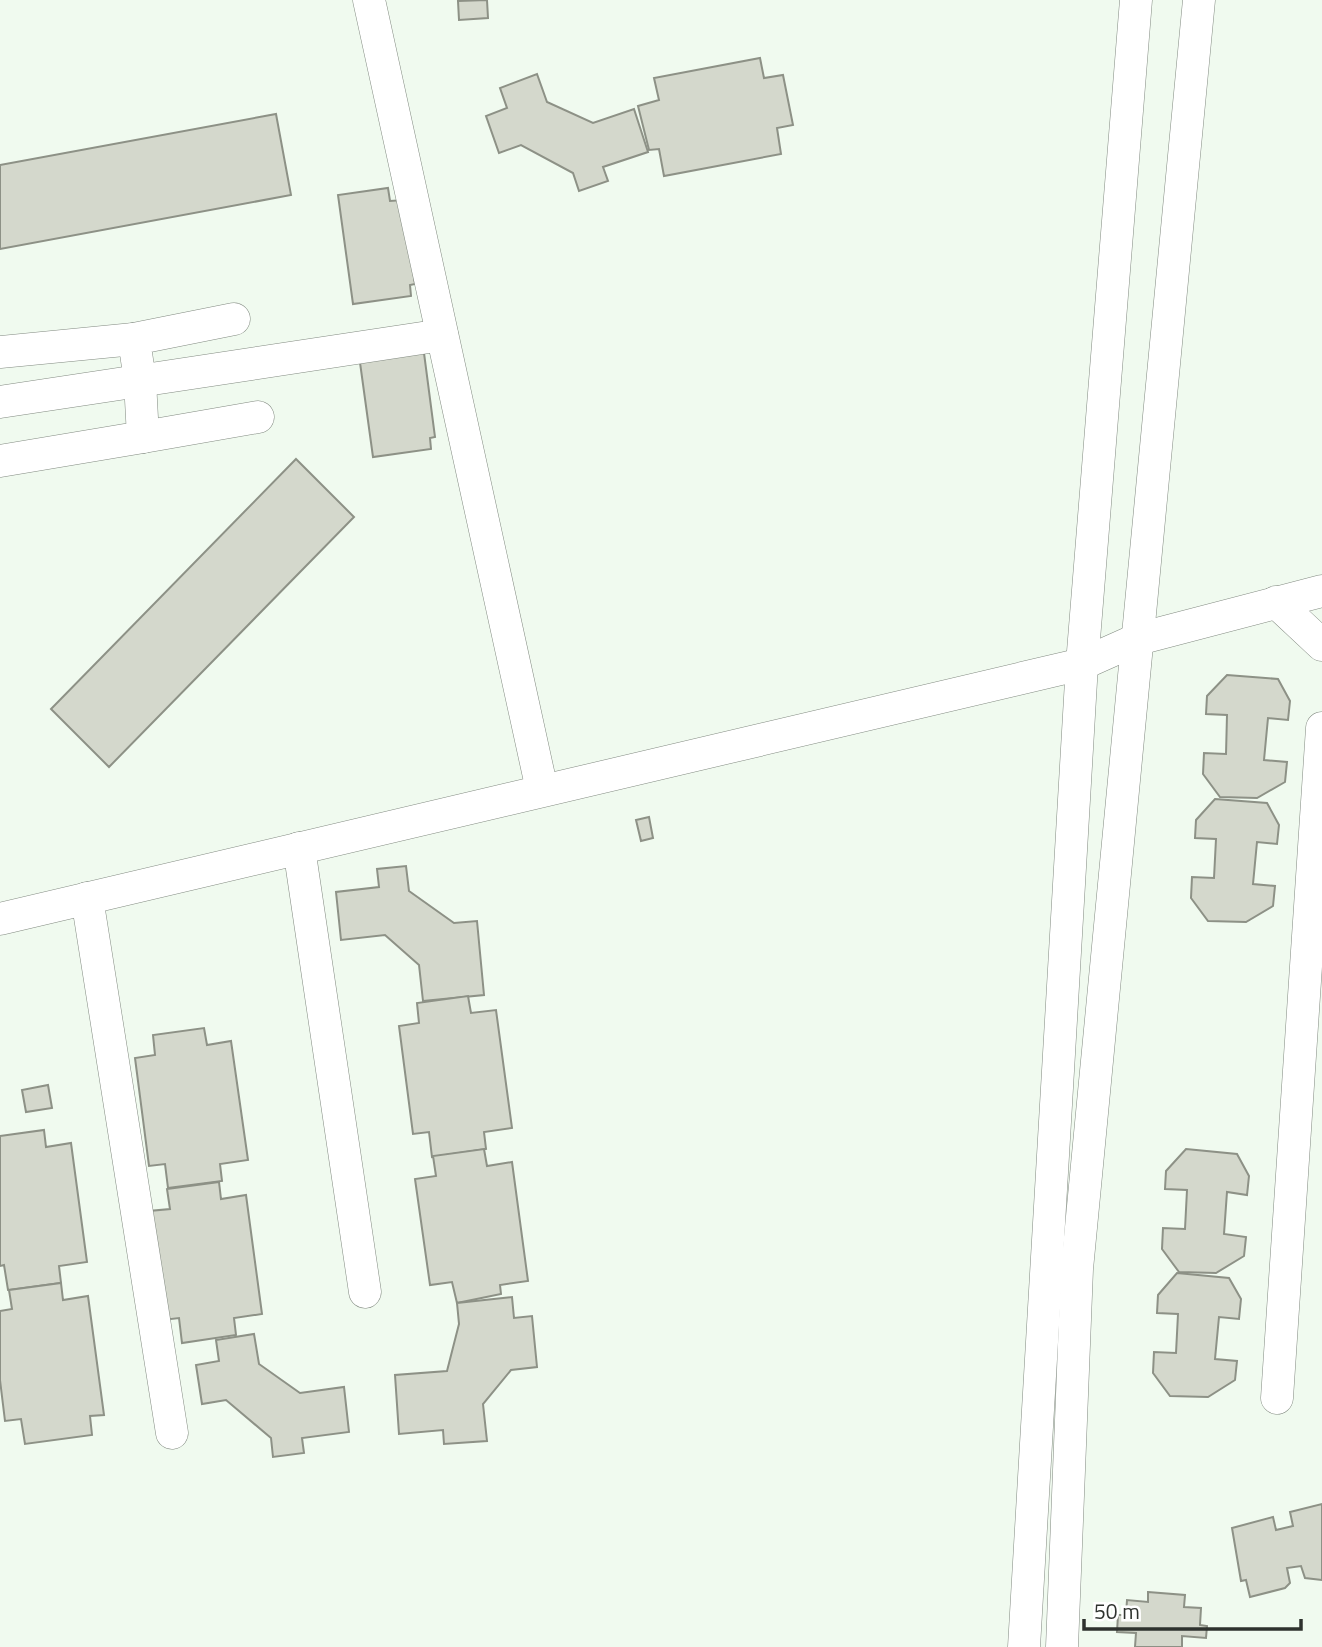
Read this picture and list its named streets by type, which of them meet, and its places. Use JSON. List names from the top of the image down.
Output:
{
  "scale_bar": "50 m"
}
